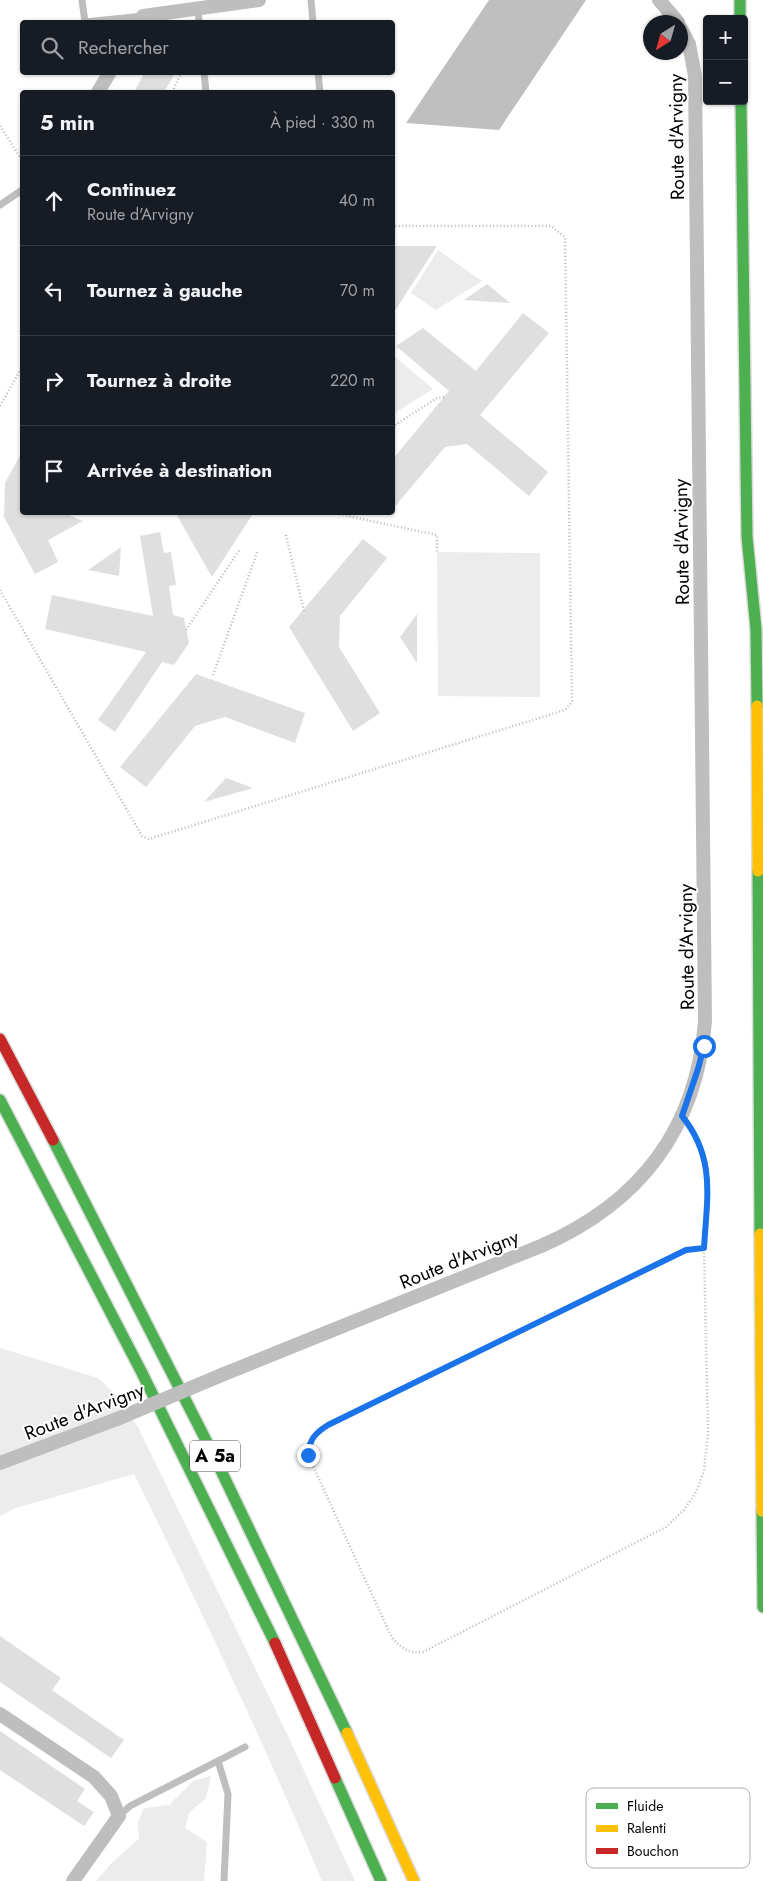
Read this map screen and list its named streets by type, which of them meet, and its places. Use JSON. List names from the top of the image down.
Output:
{
  "streets": {
    "main road": ["A 5a"],
    "street": ["Route d'Arvigny"]
  },
  "legend": ["Fluide", "Ralenti", "Bouchon"],
  "north": "bottom left",
  "page": {
    "map_buttons": ["+", "−"],
    "search": "Rechercher",
    "heading": ["5 min", "À pied · 330 m"],
    "list": [
      ["Continuez", "Route d'Arvigny", "40 m"],
      ["Tournez à gauche", "70 m"],
      ["Tournez à droite", "220 m"],
      "Arrivée à destination"
    ]
  }
}
